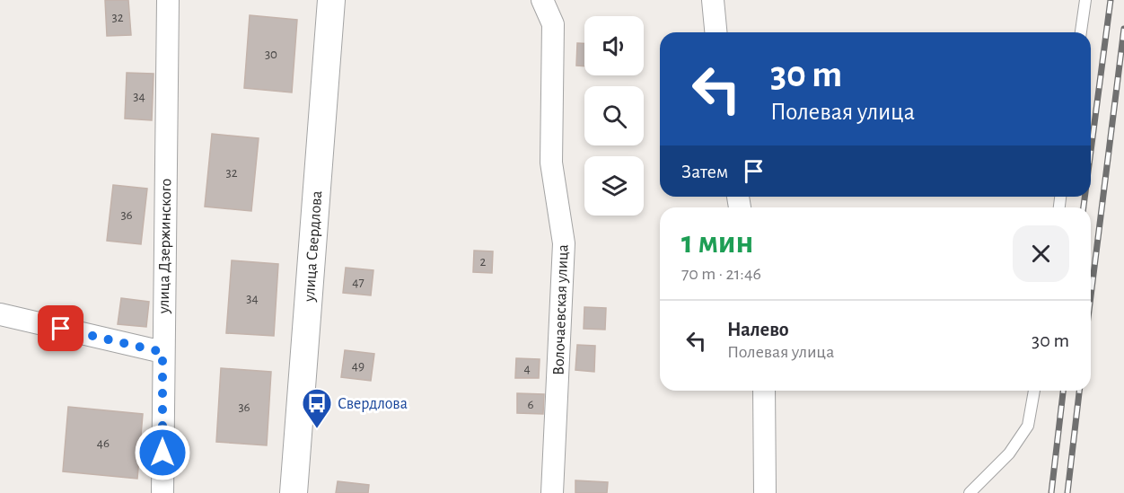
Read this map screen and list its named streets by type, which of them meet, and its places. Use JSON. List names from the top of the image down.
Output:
{
  "streets": {
    "street": ["улица Дзержинского", "улица Свердлова", "Волочаевская улица"]
  },
  "places": {
    "bus stop": ["Свердлова"]
  },
  "house_numbers": [
    "32",
    "30",
    "34",
    "32",
    "36",
    "2",
    "47",
    "34",
    "49",
    "4",
    "6",
    "36",
    "46"
  ],
  "page": {
    "turn": ["30 m", "Полевая улица"],
    "then": "Затем",
    "heading": ["1 мин", "70 m · 21:46"],
    "list": [
      {
        "name": "Налево",
        "note": "Полевая улица",
        "value": "30 m"
      }
    ]
  }
}
